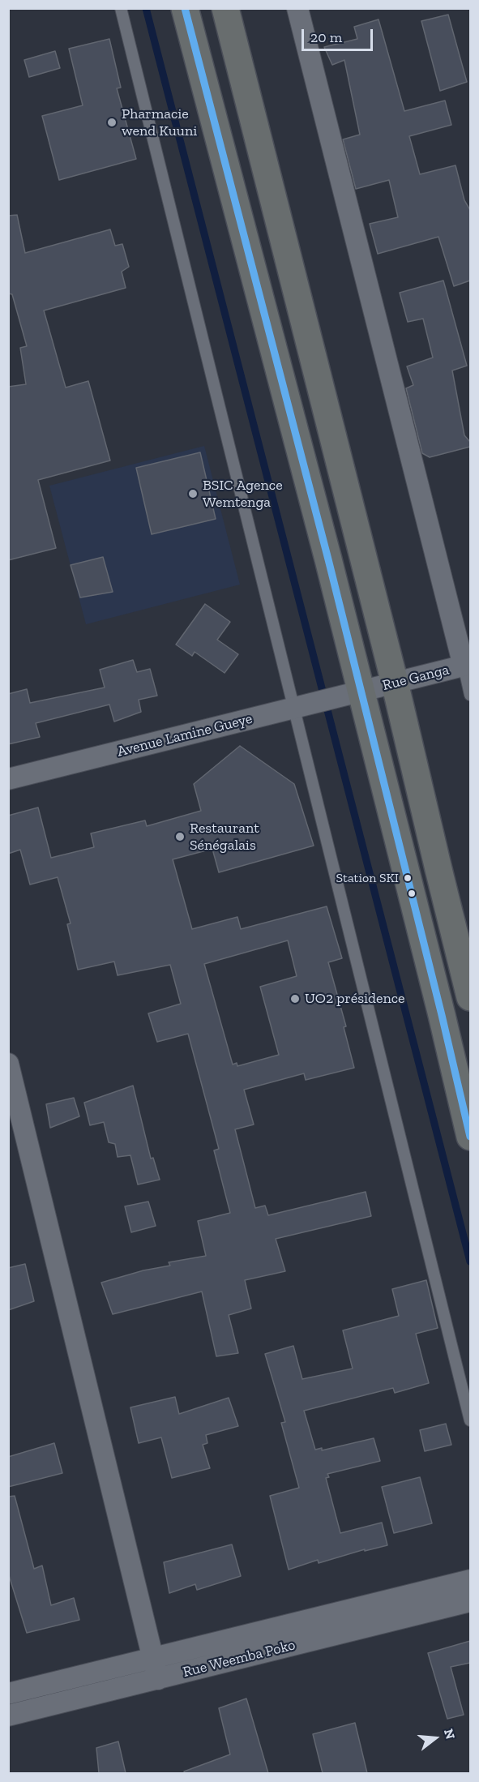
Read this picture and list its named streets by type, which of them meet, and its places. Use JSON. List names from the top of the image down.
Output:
{
  "streets": {
    "street": ["Rue Ganga", "Avenue Lamine Gueye", "Rue Weemba Poko"]
  },
  "crossings": [
    ["Rue Ganga", "Avenue Lamine Gueye"]
  ],
  "places": [
    "Pharmacie wend Kuuni",
    "BSIC Agence Wemtenga",
    "Restaurant Sénégalais",
    "Station SKI",
    "UO2 présidence"
  ],
  "scale_bar": "20 m",
  "north": "right"
}
